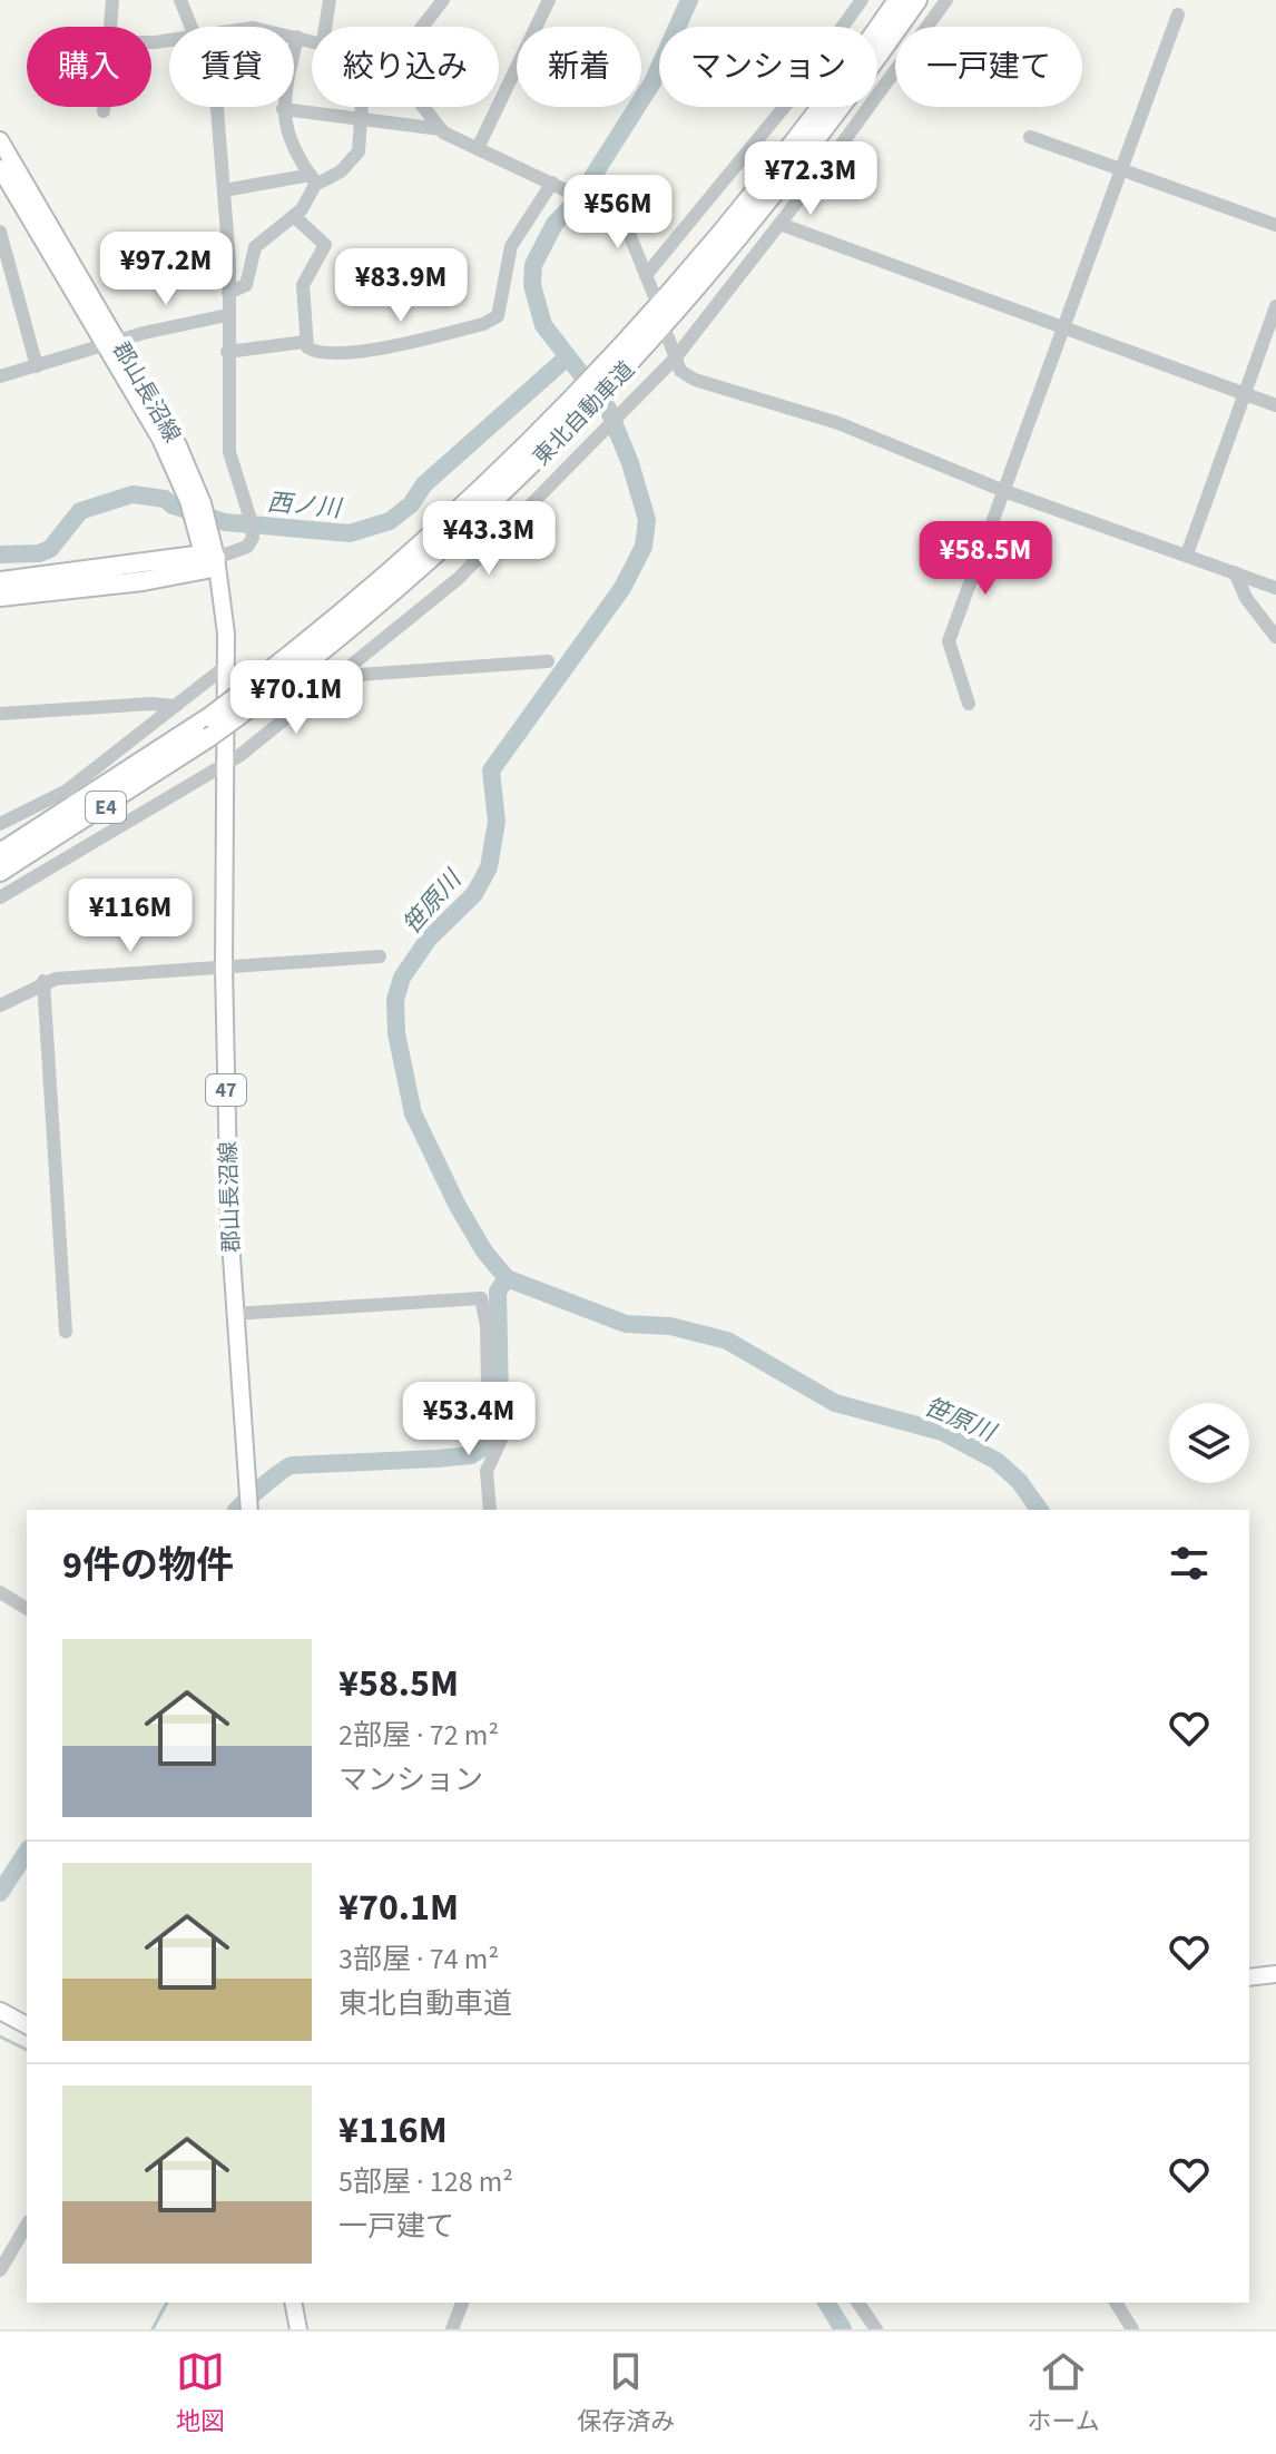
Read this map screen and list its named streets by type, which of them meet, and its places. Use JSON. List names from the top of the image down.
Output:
{
  "streets": {
    "highway": ["東北自動車道", "E4"],
    "main road": ["郡山長沼線", "47"]
  },
  "water": ["西ノ川", "笹原川"],
  "page": {
    "chip": [
      "購入",
      "賃貸",
      "絞り込み",
      "新着",
      "マンション",
      "一戸建て"
    ],
    "price": [
      "¥72.3M",
      "¥56M",
      "¥97.2M",
      "¥83.9M",
      "¥43.3M",
      "¥58.5M",
      "¥70.1M",
      "¥116M",
      "¥53.4M"
    ],
    "heading": "9件の物件",
    "list": [
      {
        "name": "¥58.5M",
        "note": "2部屋 · 72 m² · マンション"
      },
      {
        "name": "¥70.1M",
        "note": "3部屋 · 74 m² · 東北自動車道"
      },
      {
        "name": "¥116M",
        "note": "5部屋 · 128 m² · 一戸建て"
      }
    ],
    "tabs": ["地図", "保存済み", "ホーム"]
  }
}
